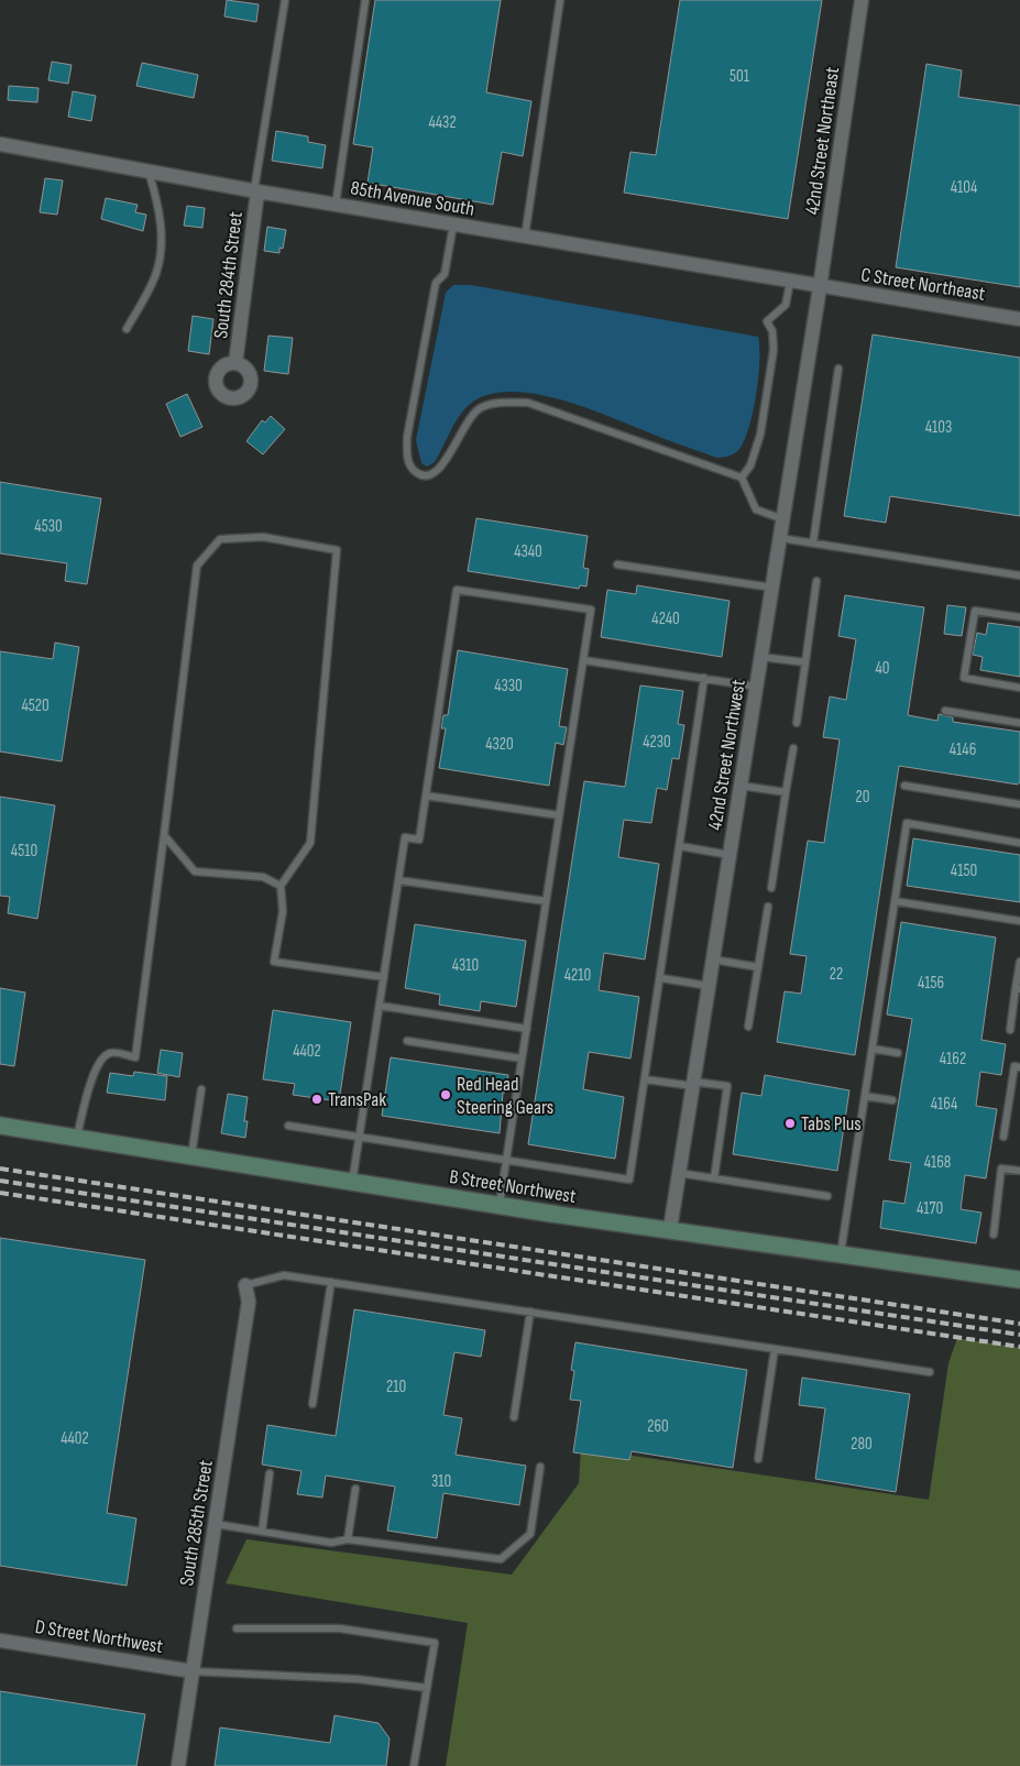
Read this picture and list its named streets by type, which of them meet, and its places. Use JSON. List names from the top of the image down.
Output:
{
  "streets": {
    "street": [
      "42nd Street Northeast",
      "85th Avenue South",
      "South 284th Street",
      "C Street Northeast",
      "42nd Street Northwest",
      "B Street Northwest",
      "South 285th Street",
      "D Street Northwest"
    ]
  },
  "crossings": [
    ["42nd Street Northeast", "85th Avenue South"],
    ["42nd Street Northeast", "C Street Northeast"],
    ["42nd Street Northeast", "42nd Street Northwest"],
    ["85th Avenue South", "South 284th Street"],
    ["85th Avenue South", "C Street Northeast"],
    ["85th Avenue South", "42nd Street Northwest"],
    ["C Street Northeast", "42nd Street Northwest"],
    ["42nd Street Northwest", "B Street Northwest"],
    ["South 285th Street", "D Street Northwest"]
  ],
  "places": ["Red Head Steering Gears", "TransPak", "Tabs Plus"],
  "house_numbers": [
    "501",
    "4432",
    "4104",
    "4103",
    "4530",
    "4340",
    "4240",
    "40",
    "4330",
    "4520",
    "4230",
    "4320",
    "4146",
    "20",
    "4510",
    "4150",
    "4310",
    "22",
    "4210",
    "4156",
    "4402",
    "4162",
    "4164",
    "4168",
    "4170",
    "210",
    "260",
    "4402",
    "280",
    "310"
  ]
}
